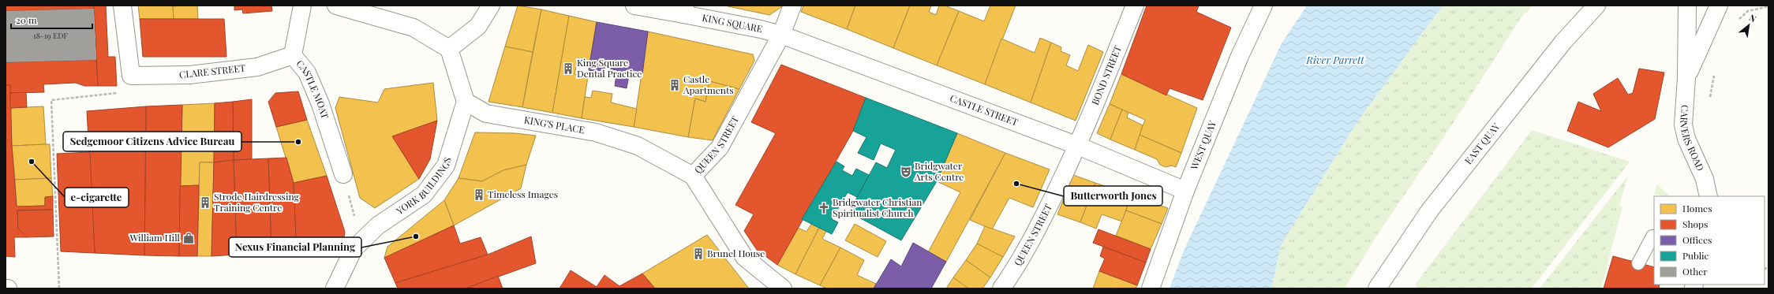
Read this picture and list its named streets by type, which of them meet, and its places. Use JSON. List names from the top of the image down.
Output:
{
  "streets": {
    "street": [
      "KING SQUARE",
      "CLARE STREET",
      "BOND STREET",
      "CASTLE MOAT",
      "CASTLE STREET",
      "KING'S PLACE",
      "CARVERS ROAD",
      "QUEEN STREET",
      "EAST QUAY",
      "WEST QUAY",
      "YORK BUILDINGS"
    ]
  },
  "crossings": [
    ["KING SQUARE", "CASTLE STREET"],
    ["KING SQUARE", "QUEEN STREET"],
    ["CLARE STREET", "CASTLE MOAT"],
    ["BOND STREET", "CASTLE STREET"],
    ["BOND STREET", "QUEEN STREET"],
    ["CASTLE STREET", "QUEEN STREET"],
    ["CASTLE STREET", "WEST QUAY"],
    ["KING'S PLACE", "QUEEN STREET"],
    ["KING'S PLACE", "YORK BUILDINGS"]
  ],
  "water": ["River Parrett"],
  "places": {
    "building": [
      "King Square Dental Practice",
      "Castle Apartments",
      "Timeless Images",
      "Strode Hairdressing Training Centre",
      "Brunel House"
    ],
    "other": [
      "Sedgemoor Citizens Advice Bureau",
      "e-cigarette",
      "Butterworth Jones",
      "Nexus Financial Planning"
    ],
    "theatre": ["Bridgwater Arts Centre"],
    "church": ["Bridgwater Christian Spiritualist Church"],
    "shop": ["William Hill"]
  },
  "house_numbers": ["18-19 EDF"],
  "legend": [
    "Homes",
    "Shops",
    "Offices",
    "Public",
    "Other"
  ],
  "scale_bar": "20 m",
  "north": "top right"
}
